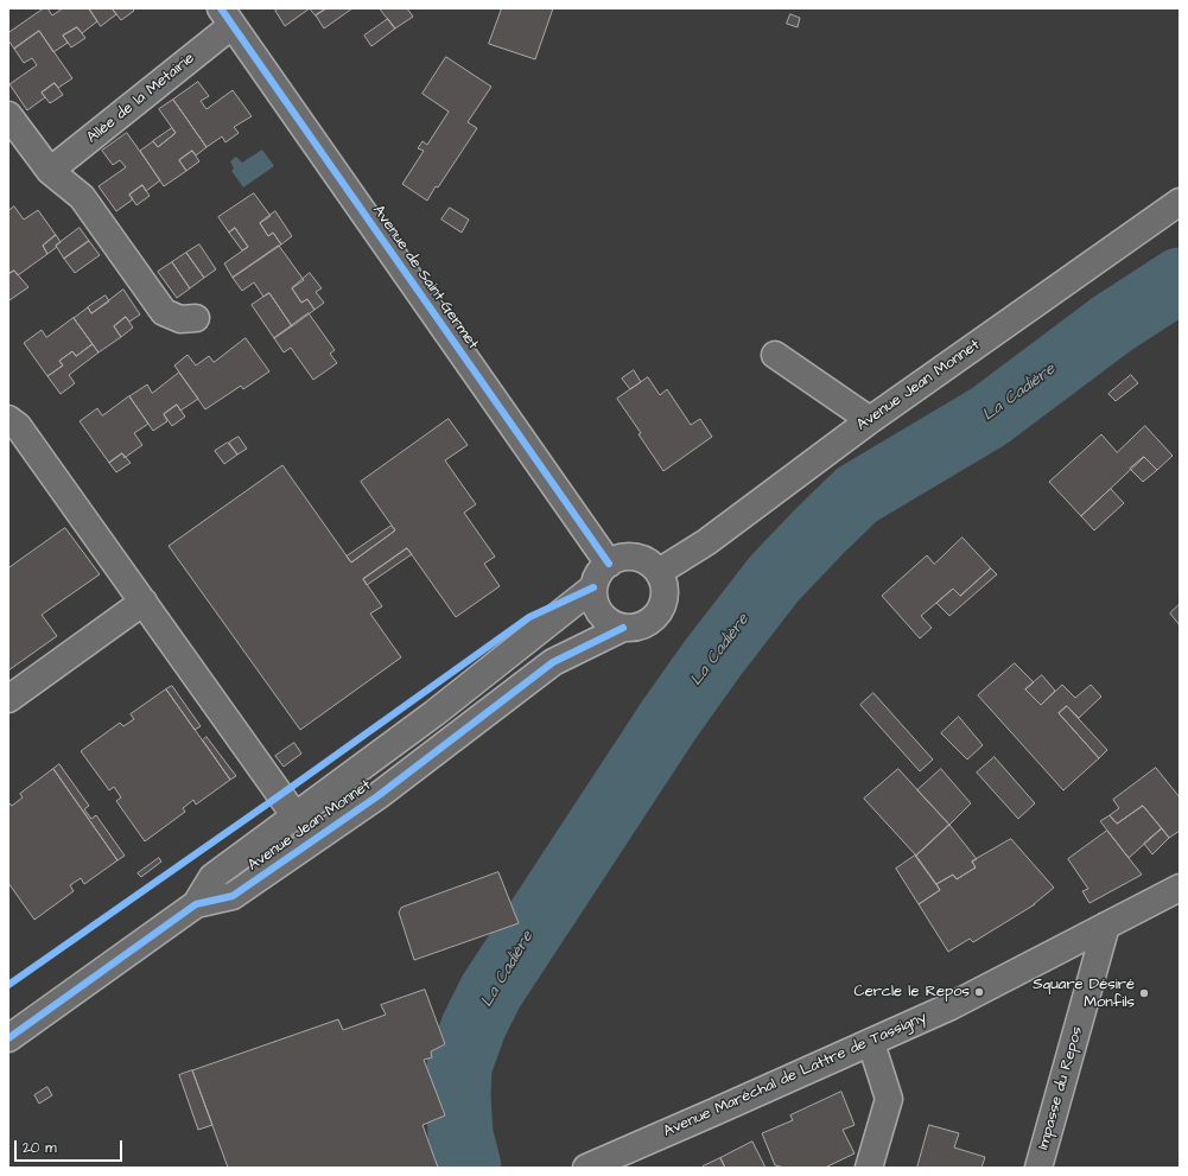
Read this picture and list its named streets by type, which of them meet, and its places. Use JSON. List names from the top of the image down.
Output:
{
  "streets": {
    "street": [
      "Allée de la Metairie",
      "Avenue de Saint-Germet",
      "Avenue Jean Monnet",
      "Avenue Maréchal de Lattre de Tassigny",
      "Impasse du Repos"
    ]
  },
  "crossings": [
    ["Allée de la Metairie", "Avenue de Saint-Germet"],
    ["Avenue de Saint-Germet", "Avenue Jean Monnet"],
    ["Avenue Maréchal de Lattre de Tassigny", "Impasse du Repos"]
  ],
  "water": ["La Cadière"],
  "places": ["Cercle le Repos", "Square Désiré Monfils"],
  "scale_bar": "20 m"
}
